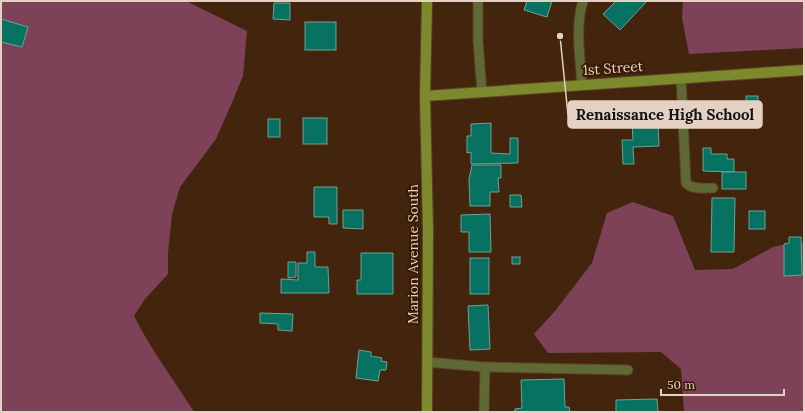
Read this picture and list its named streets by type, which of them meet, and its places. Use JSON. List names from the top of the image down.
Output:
{
  "streets": {
    "main road": ["1st Street", "Marion Avenue South"]
  },
  "crossings": [
    ["1st Street", "Marion Avenue South"]
  ],
  "places": ["Renaissance High School"],
  "scale_bar": "50 m"
}
